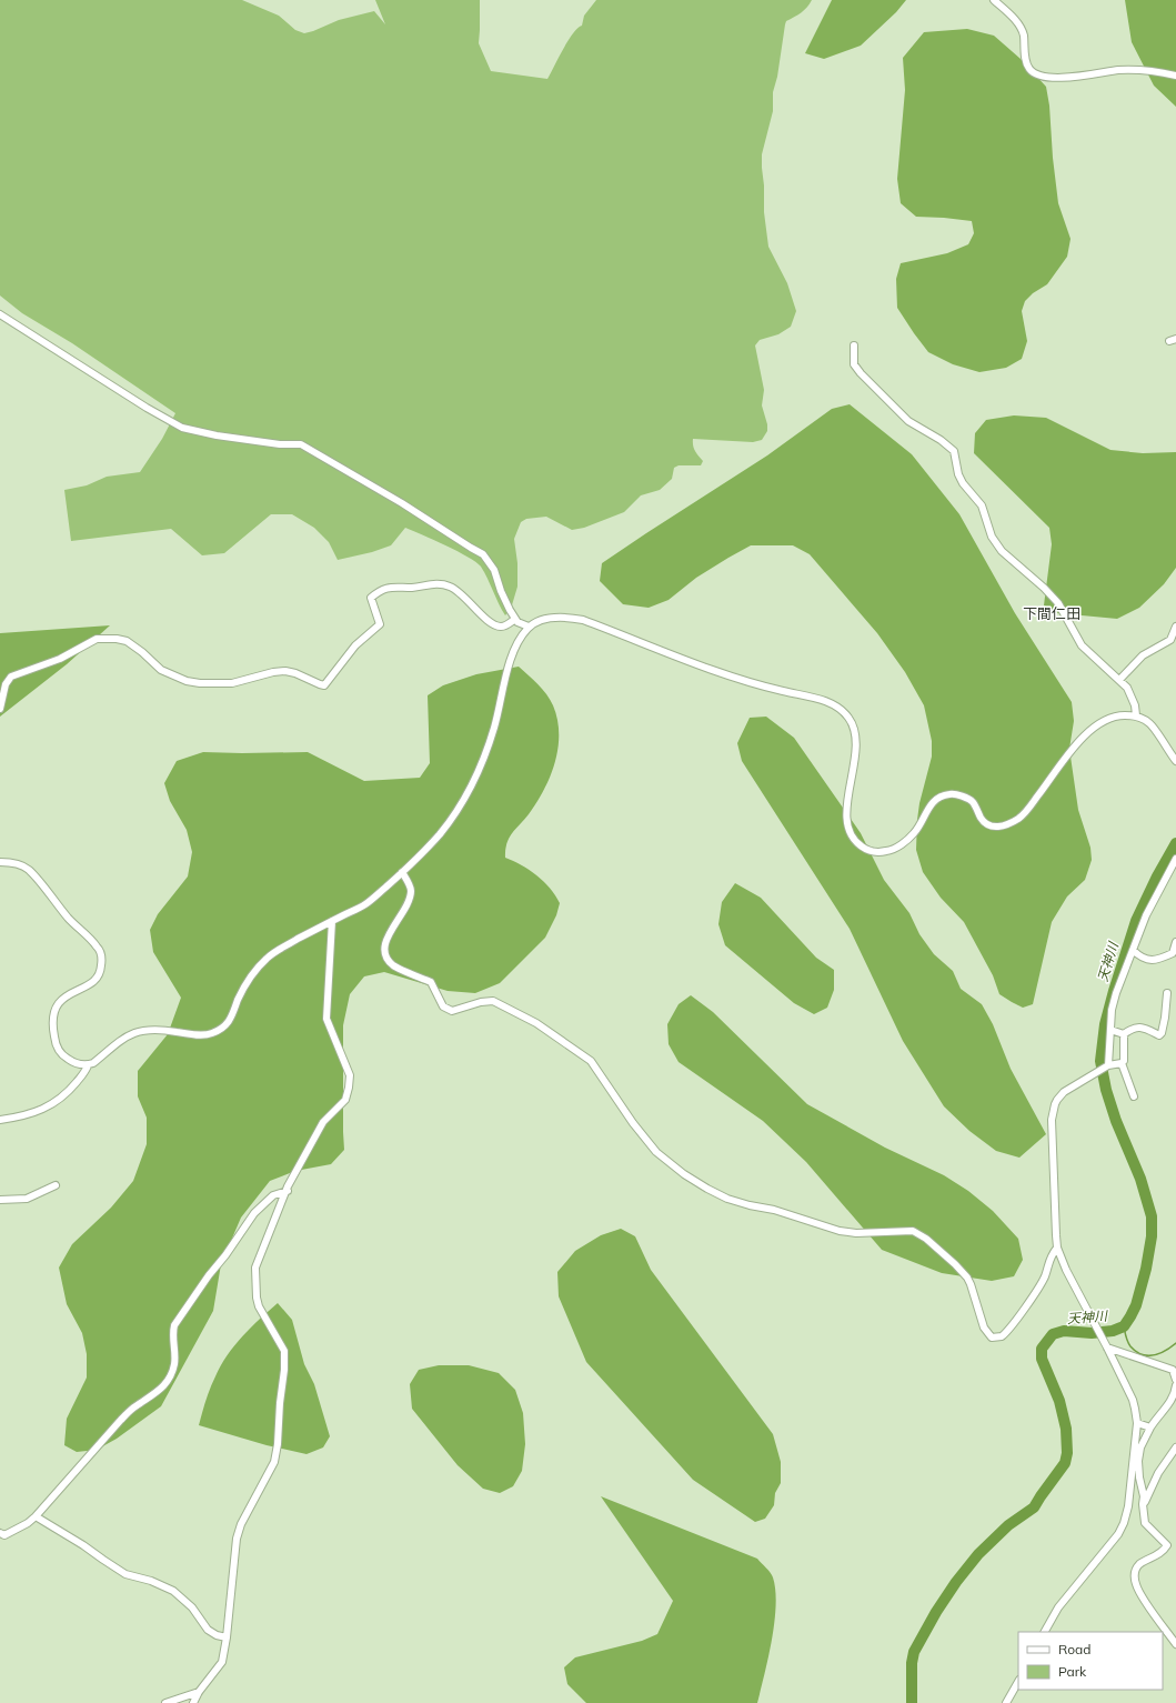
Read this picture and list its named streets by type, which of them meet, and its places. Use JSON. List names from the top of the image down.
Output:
{
  "districts": ["下間仁田"],
  "water": ["天神川"],
  "legend": ["Road", "Park"]
}
